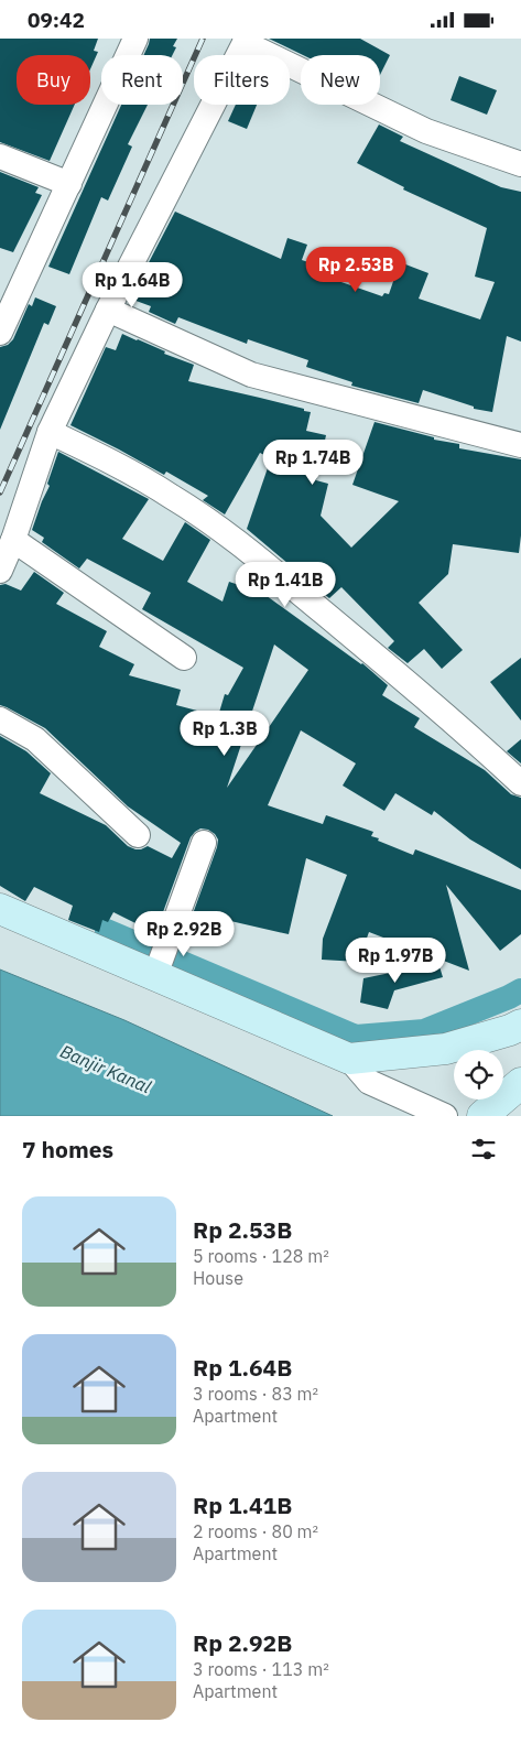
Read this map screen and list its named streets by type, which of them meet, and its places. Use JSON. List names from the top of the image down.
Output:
{
  "water": ["Banjir Kanal"],
  "page": {
    "status": "09:42",
    "chip": [
      "Buy",
      "Rent",
      "Filters",
      "New"
    ],
    "price": [
      "Rp 2.53B",
      "Rp 1.64B",
      "Rp 1.74B",
      "Rp 1.41B",
      "Rp 1.3B",
      "Rp 2.92B",
      "Rp 1.97B"
    ],
    "heading": "7 homes",
    "list": [
      {
        "name": "Rp 2.53B",
        "note": "5 rooms · 128 m² · House"
      },
      {
        "name": "Rp 1.64B",
        "note": "3 rooms · 83 m² · Apartment"
      },
      {
        "name": "Rp 1.41B",
        "note": "2 rooms · 80 m² · Apartment"
      },
      {
        "name": "Rp 2.92B",
        "note": "3 rooms · 113 m² · Apartment"
      }
    ]
  }
}
